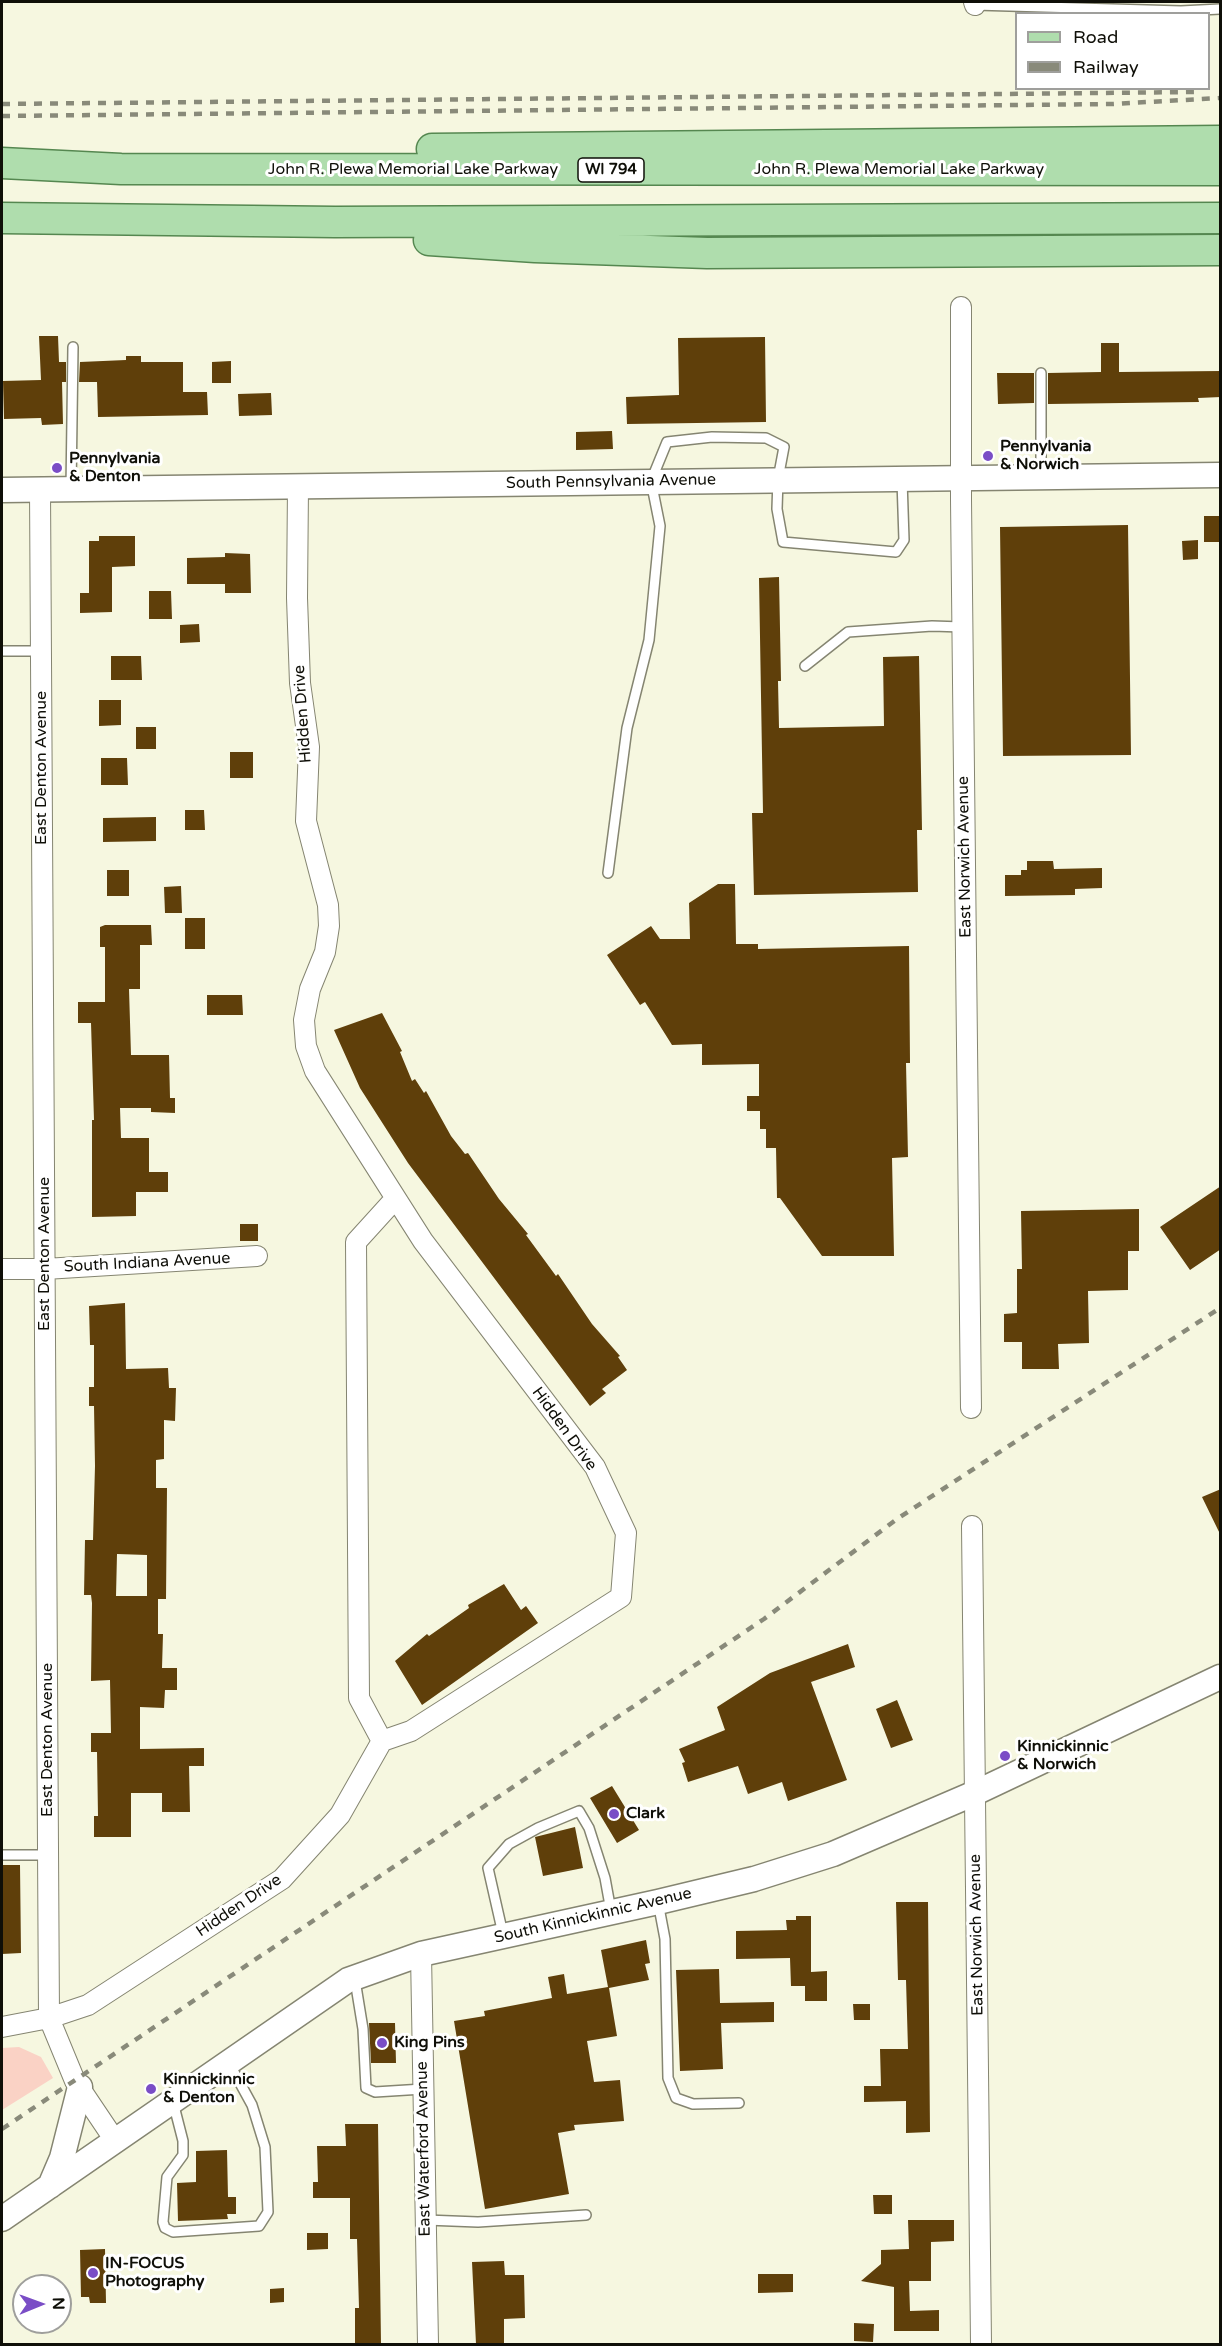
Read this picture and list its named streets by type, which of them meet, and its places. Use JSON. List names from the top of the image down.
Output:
{
  "streets": {
    "main road": ["John R. Plewa Memorial Lake Parkway", "WI 794"],
    "street": [
      "South Pennsylvania Avenue",
      "Hidden Drive",
      "East Denton Avenue",
      "East Norwich Avenue",
      "South Indiana Avenue",
      "South Kinnickinnic Avenue",
      "East Waterford Avenue"
    ]
  },
  "crossings": [
    ["South Pennsylvania Avenue", "Hidden Drive"],
    ["South Pennsylvania Avenue", "East Denton Avenue"],
    ["South Pennsylvania Avenue", "East Norwich Avenue"],
    ["Hidden Drive", "East Denton Avenue"],
    ["East Denton Avenue", "South Indiana Avenue"],
    ["East Norwich Avenue", "South Kinnickinnic Avenue"],
    ["South Kinnickinnic Avenue", "East Waterford Avenue"]
  ],
  "places": [
    "Pennylvania & Norwich",
    "Pennylvania & Denton",
    "Kinnickinnic & Norwich",
    "Clark",
    "King Pins",
    "Kinnickinnic & Denton",
    "IN-FOCUS Photography"
  ],
  "legend": ["Road", "Railway"],
  "north": "right"
}
